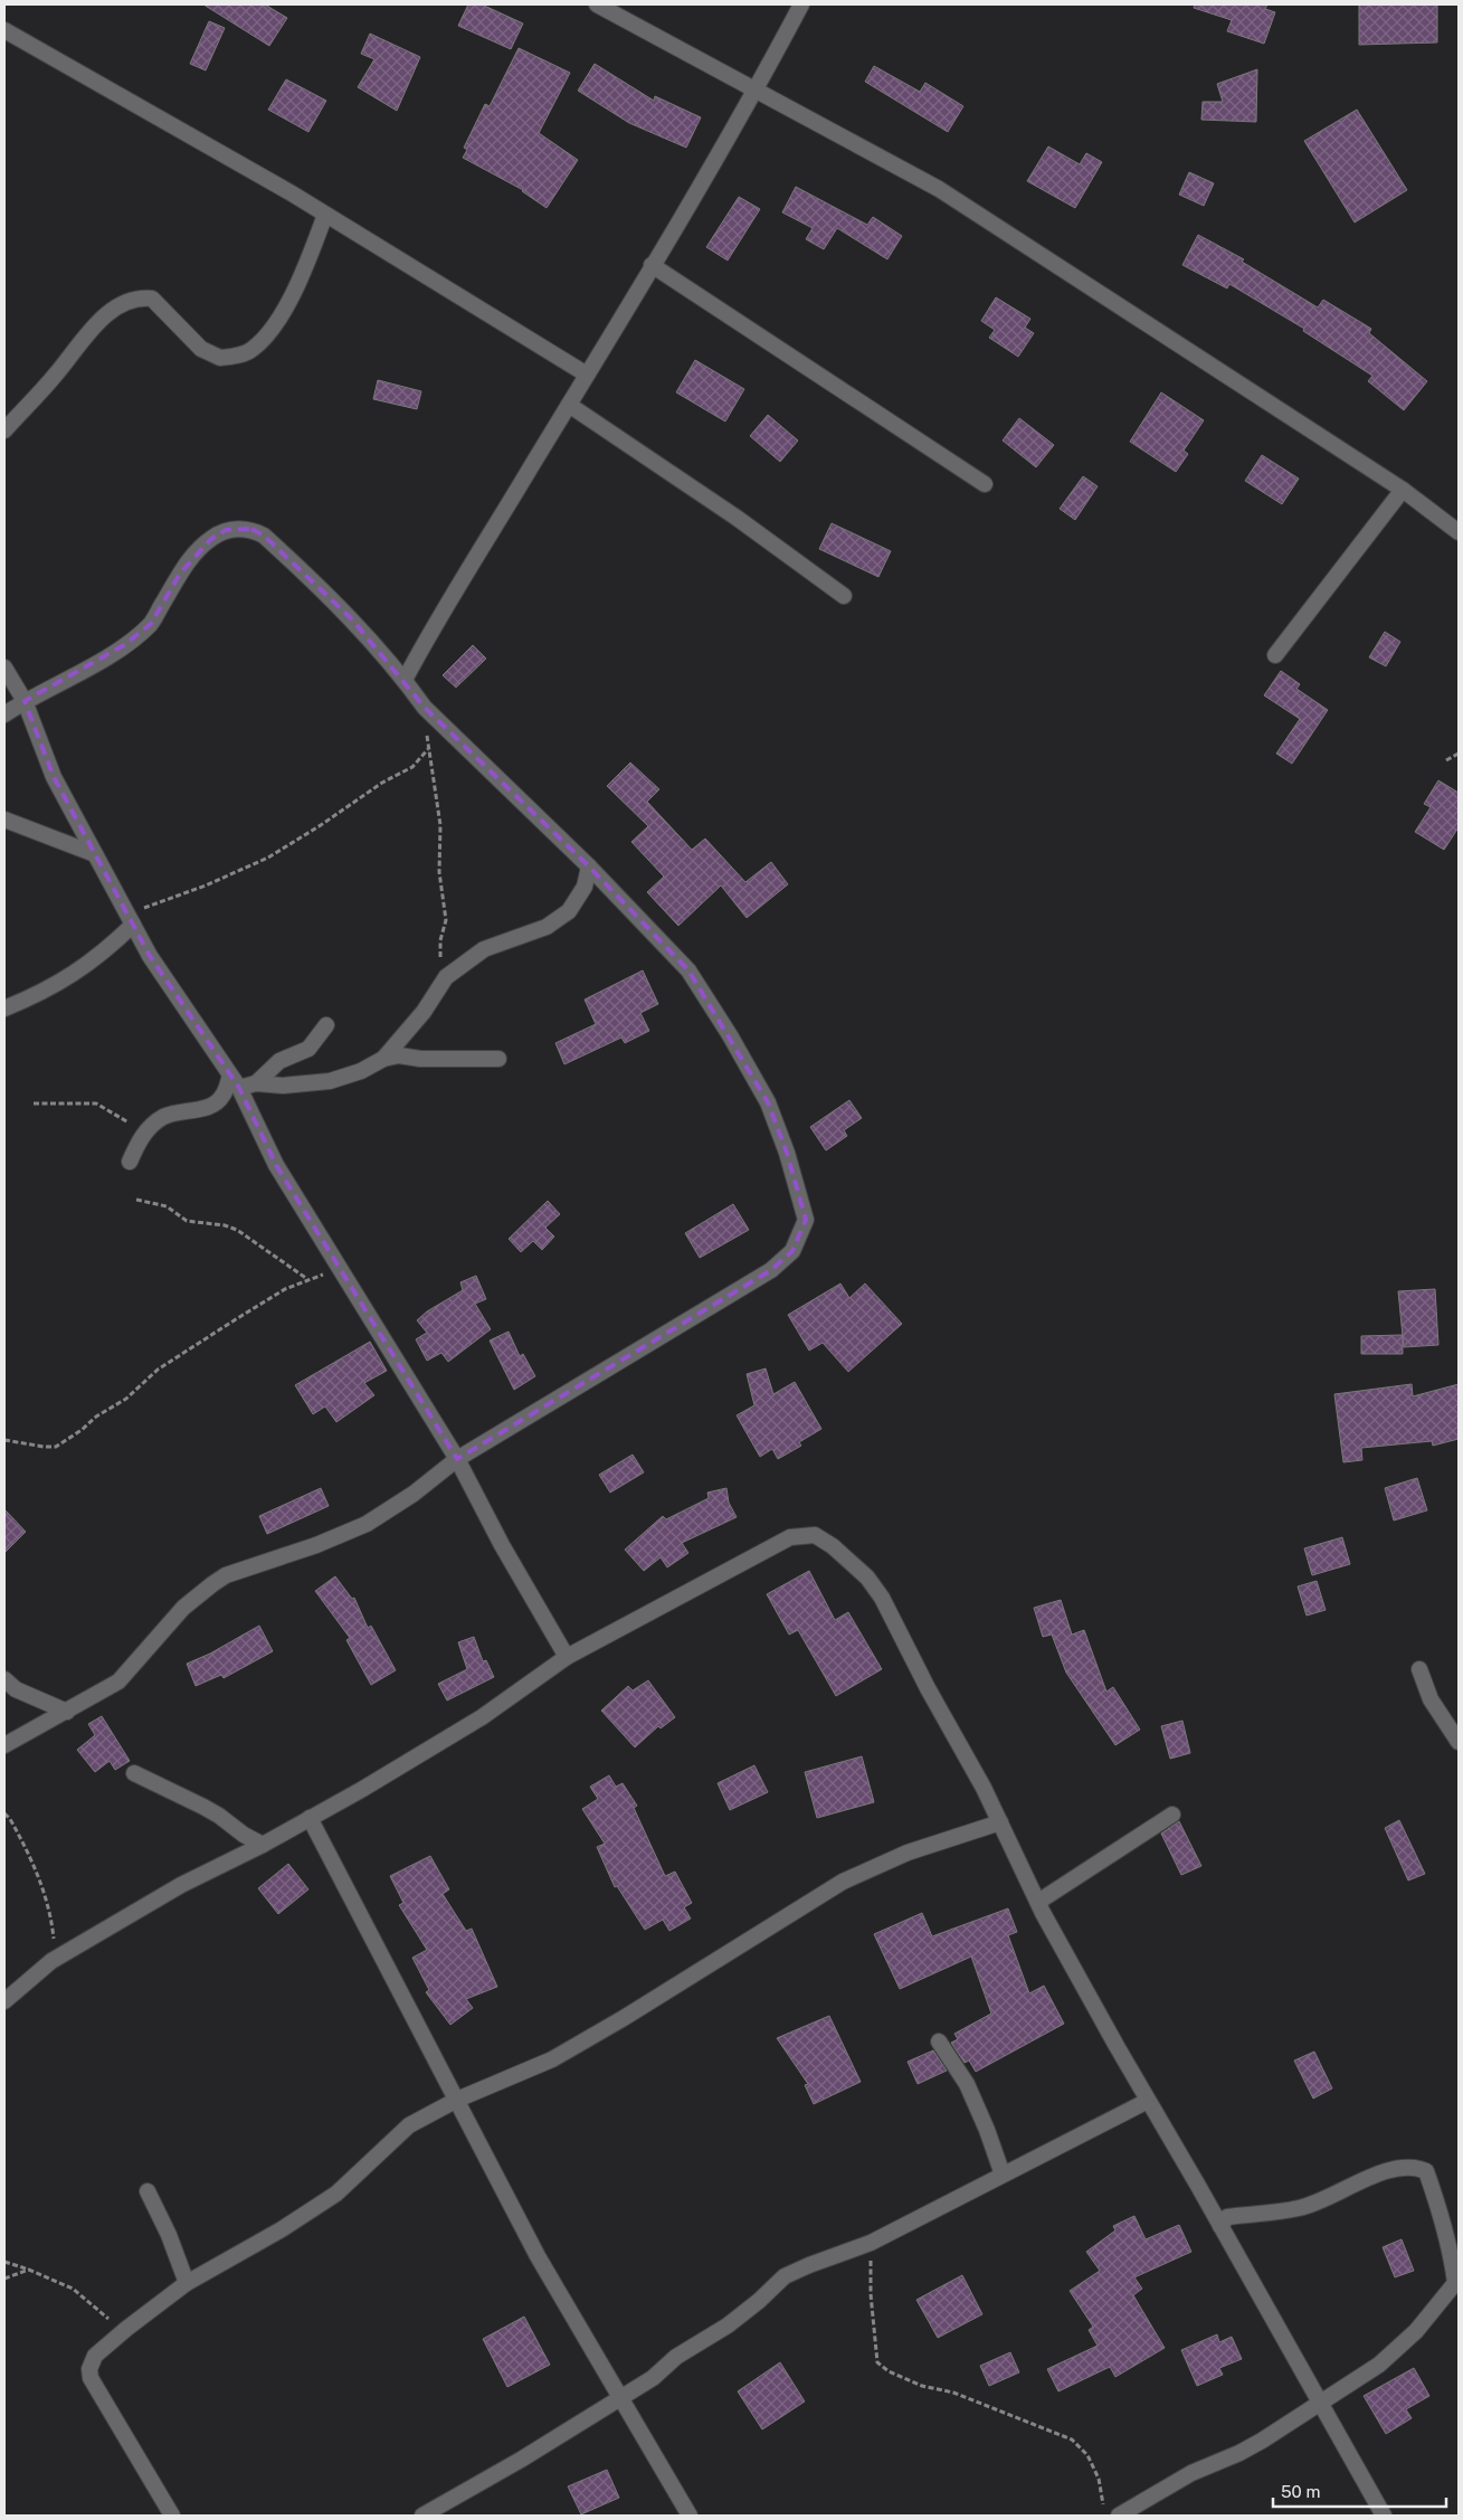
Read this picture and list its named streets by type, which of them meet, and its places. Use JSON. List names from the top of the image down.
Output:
{
  "scale_bar": "50 m"
}
